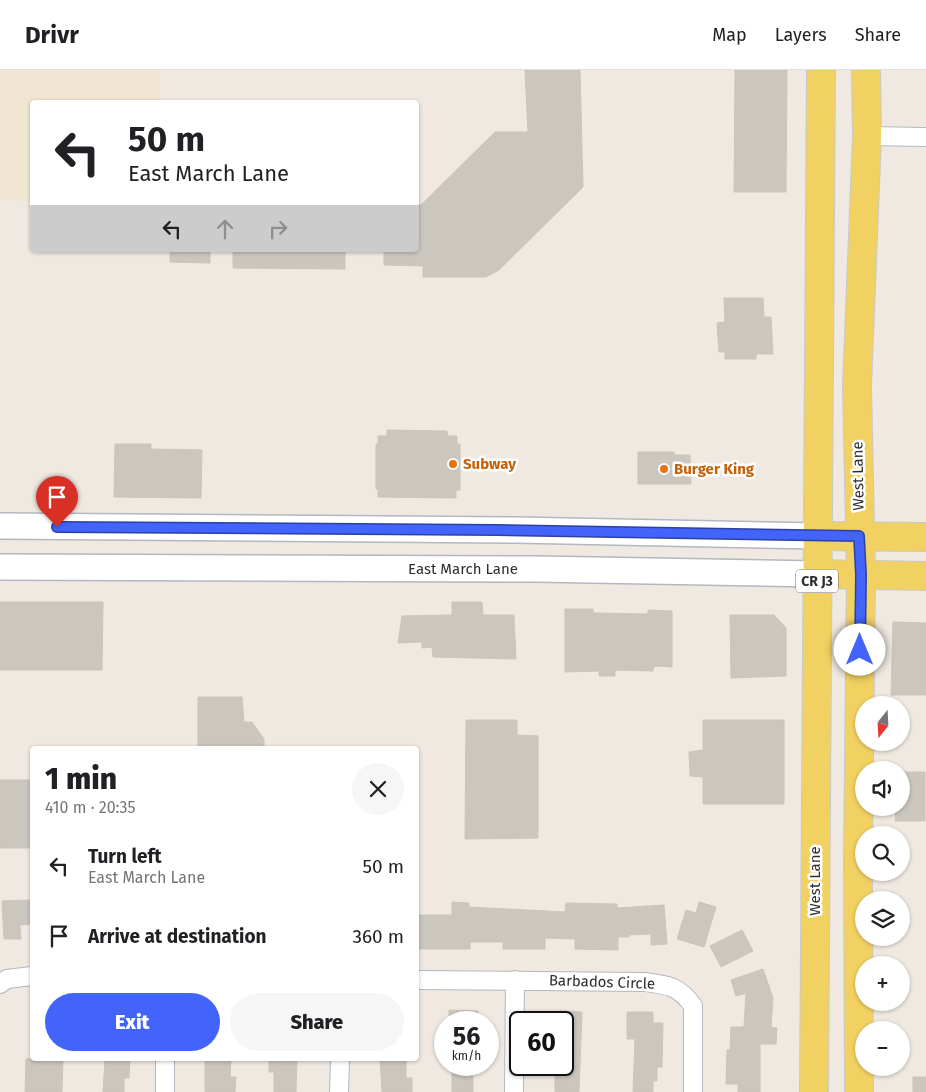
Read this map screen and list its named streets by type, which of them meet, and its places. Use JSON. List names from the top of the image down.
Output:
{
  "streets": {
    "main road": ["West Lane", "East March Lane", "CR J3"],
    "street": ["Barbados Circle"]
  },
  "crossings": [
    ["West Lane", "East March Lane"]
  ],
  "places": ["Subway", "Burger King"],
  "north": "bottom",
  "page": {
    "header": "Drivr",
    "nav": ["Map", "Layers", "Share"],
    "turn": ["50 m", "East March Lane"],
    "map_buttons": ["+", "−"],
    "heading": ["1 min", "410 m · 20:35"],
    "list": [
      {
        "name": "Turn left",
        "note": "East March Lane",
        "value": "50 m"
      },
      {
        "name": "Arrive at destination",
        "value": "360 m"
      }
    ],
    "buttons": ["Exit", "Share"],
    "speed": "56 km/h",
    "limit": "60"
  }
}
